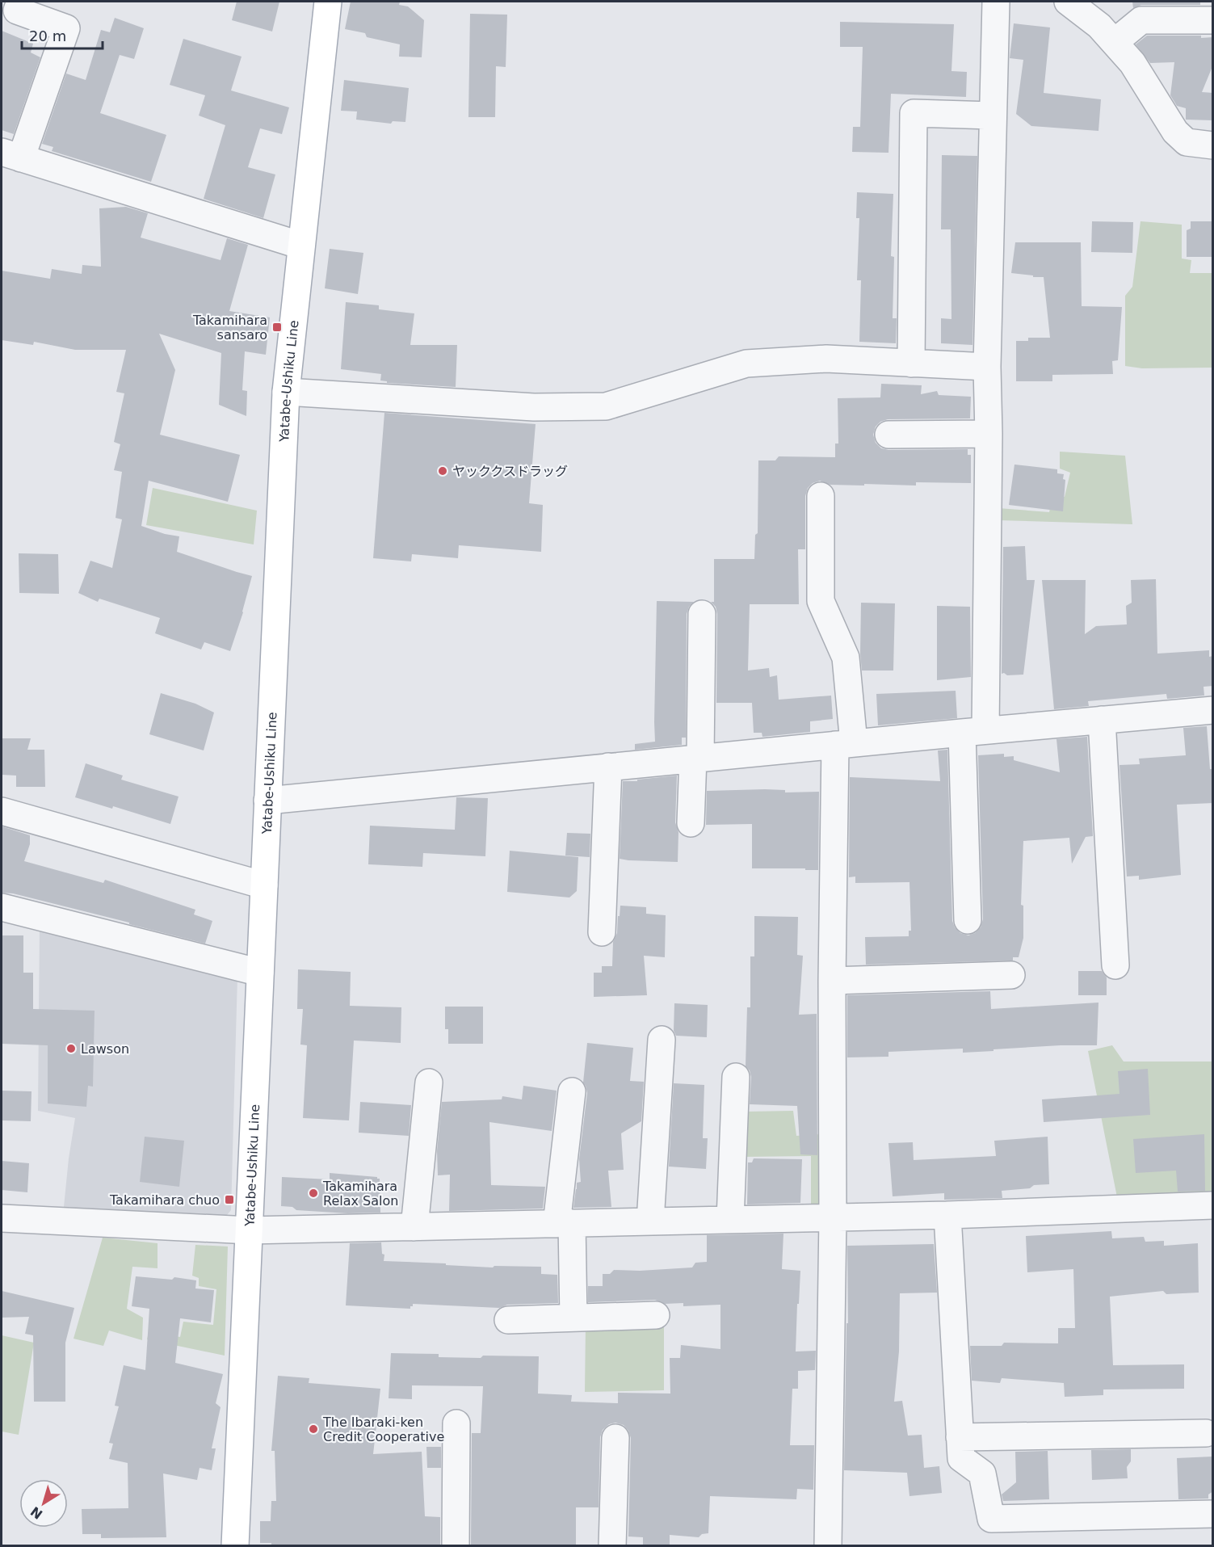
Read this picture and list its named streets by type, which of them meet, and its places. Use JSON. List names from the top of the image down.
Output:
{
  "streets": {
    "main road": ["Yatabe-Ushiku Line"]
  },
  "places": {
    "transit": ["Takamihara sansaro", "Takamihara chuo"],
    "other": [
      "ヤッククスドラッグ",
      "Lawson",
      "Takamihara Relax Salon",
      "The Ibaraki-ken Credit Cooperative"
    ]
  },
  "scale_bar": "20 m",
  "north": "bottom left"
}
